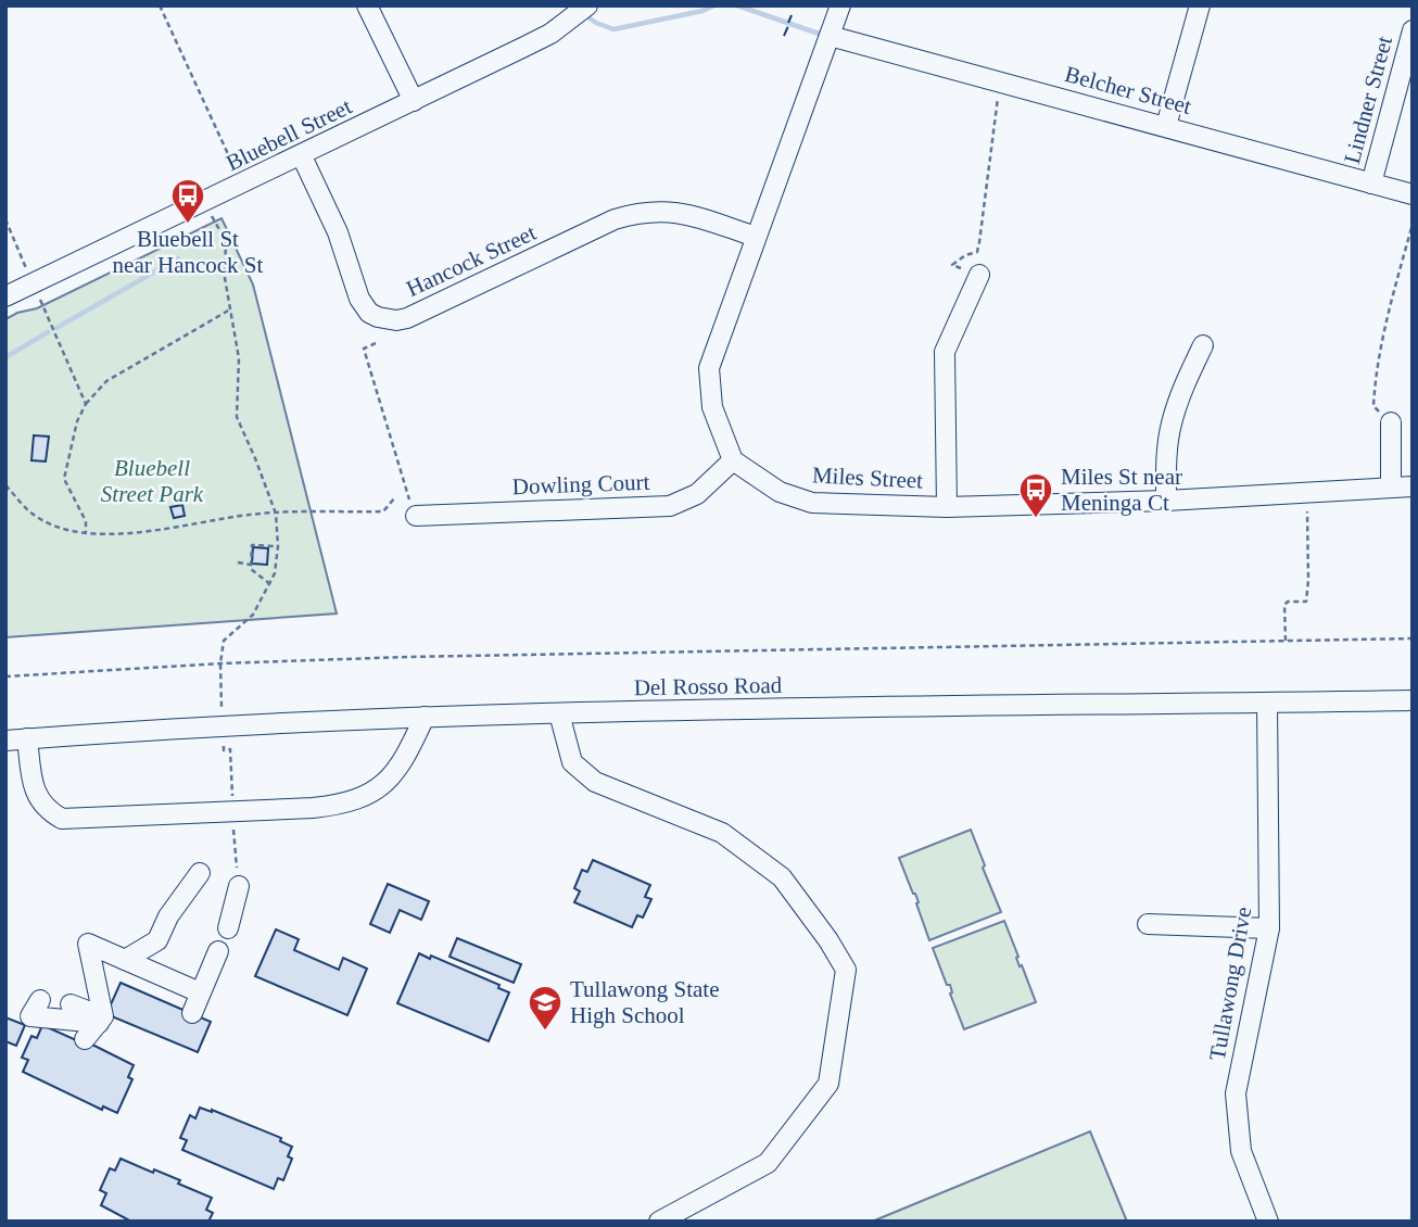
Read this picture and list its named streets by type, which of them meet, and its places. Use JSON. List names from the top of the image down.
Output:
{
  "streets": {
    "street": [
      "Belcher Street",
      "Lindner Street",
      "Bluebell Street",
      "Hancock Street",
      "Miles Street",
      "Dowling Court",
      "Del Rosso Road",
      "Tullawong Drive"
    ]
  },
  "crossings": [
    ["Belcher Street", "Lindner Street"],
    ["Bluebell Street", "Hancock Street"],
    ["Miles Street", "Dowling Court"],
    ["Del Rosso Road", "Tullawong Drive"]
  ],
  "parks": ["Bluebell Street Park"],
  "places": {
    "bus stop": ["Bluebell St near Hancock St", "Miles St near Meninga Ct"],
    "school or university": ["Tullawong State High School"]
  }
}
